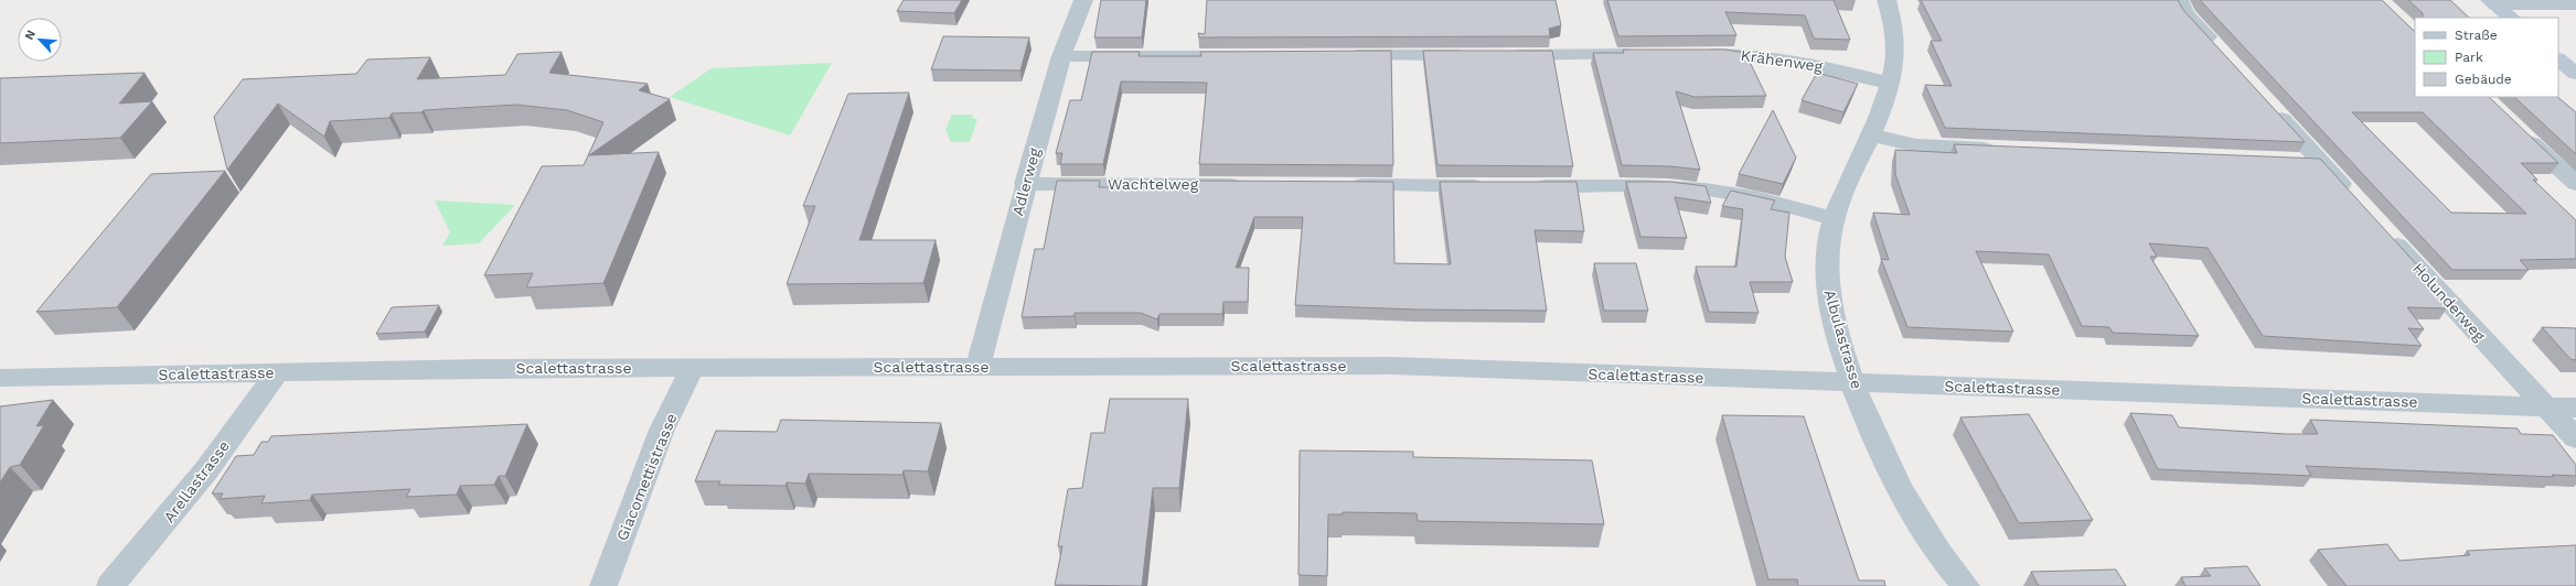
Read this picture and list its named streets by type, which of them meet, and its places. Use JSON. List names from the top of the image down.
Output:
{
  "streets": {
    "street": [
      "Krähenweg",
      "Adlerweg",
      "Wachtelweg",
      "Holunderweg",
      "Albulastrasse",
      "Scalettastrasse",
      "Giacomettistrasse",
      "Arellastrasse"
    ]
  },
  "crossings": [
    ["Krähenweg", "Albulastrasse"],
    ["Adlerweg", "Wachtelweg"],
    ["Adlerweg", "Scalettastrasse"],
    ["Holunderweg", "Scalettastrasse"],
    ["Albulastrasse", "Scalettastrasse"],
    ["Scalettastrasse", "Giacomettistrasse"],
    ["Scalettastrasse", "Arellastrasse"]
  ],
  "legend": ["Straße", "Park", "Gebäude"],
  "north": "top left"
}
